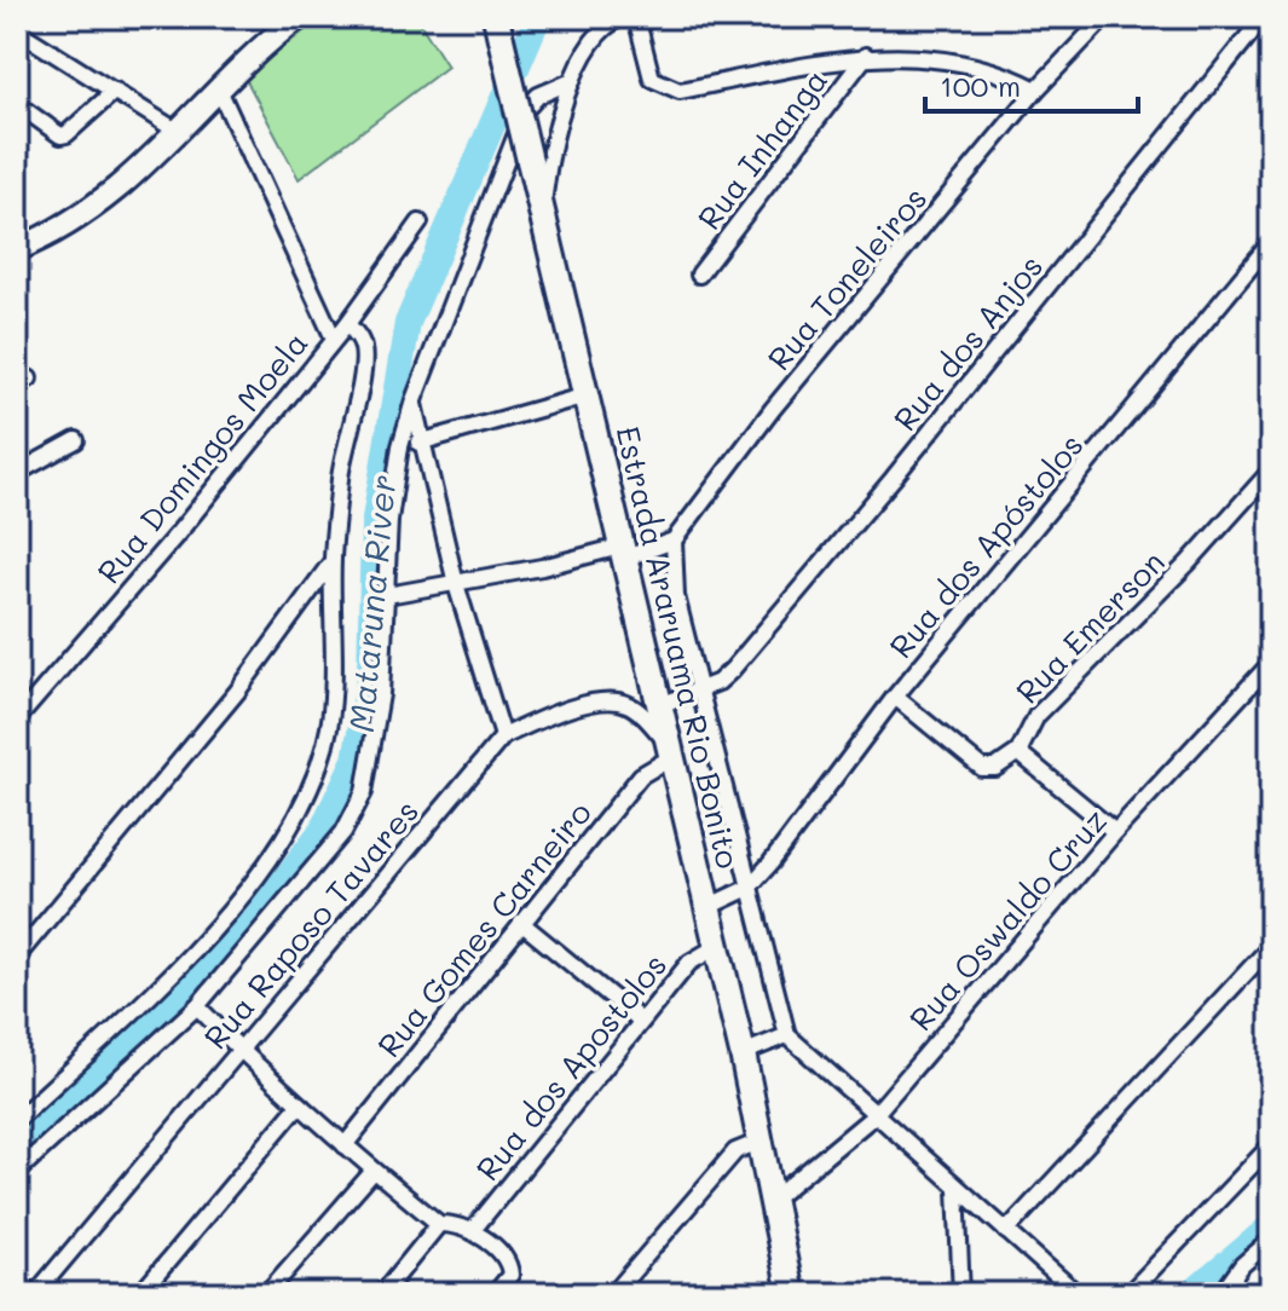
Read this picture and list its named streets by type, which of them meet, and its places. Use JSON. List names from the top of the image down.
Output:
{
  "streets": {
    "main road": ["Estrada Araruama Rio Bonito"],
    "street": [
      "Rua Inhanga",
      "Rua Toneleiros",
      "Rua dos Anjos",
      "Rua Domingos Moela",
      "Rua dos Apóstolos",
      "Rua Emerson",
      "Rua Oswaldo Cruz",
      "Rua Raposo Tavares",
      "Rua Gomes Carneiro",
      "Rua dos Apostolos"
    ]
  },
  "crossings": [
    ["Rua dos Anjos", "Estrada Araruama Rio Bonito"],
    ["Rua dos Apóstolos", "Rua Emerson"],
    ["Rua dos Apóstolos", "Estrada Araruama Rio Bonito"],
    ["Estrada Araruama Rio Bonito", "Rua Oswaldo Cruz"],
    ["Estrada Araruama Rio Bonito", "Rua Raposo Tavares"],
    ["Estrada Araruama Rio Bonito", "Rua Gomes Carneiro"],
    ["Estrada Araruama Rio Bonito", "Rua dos Apostolos"],
    ["Rua Raposo Tavares", "Rua Gomes Carneiro"]
  ],
  "water": ["Mataruna River"],
  "scale_bar": "100 m"
}
